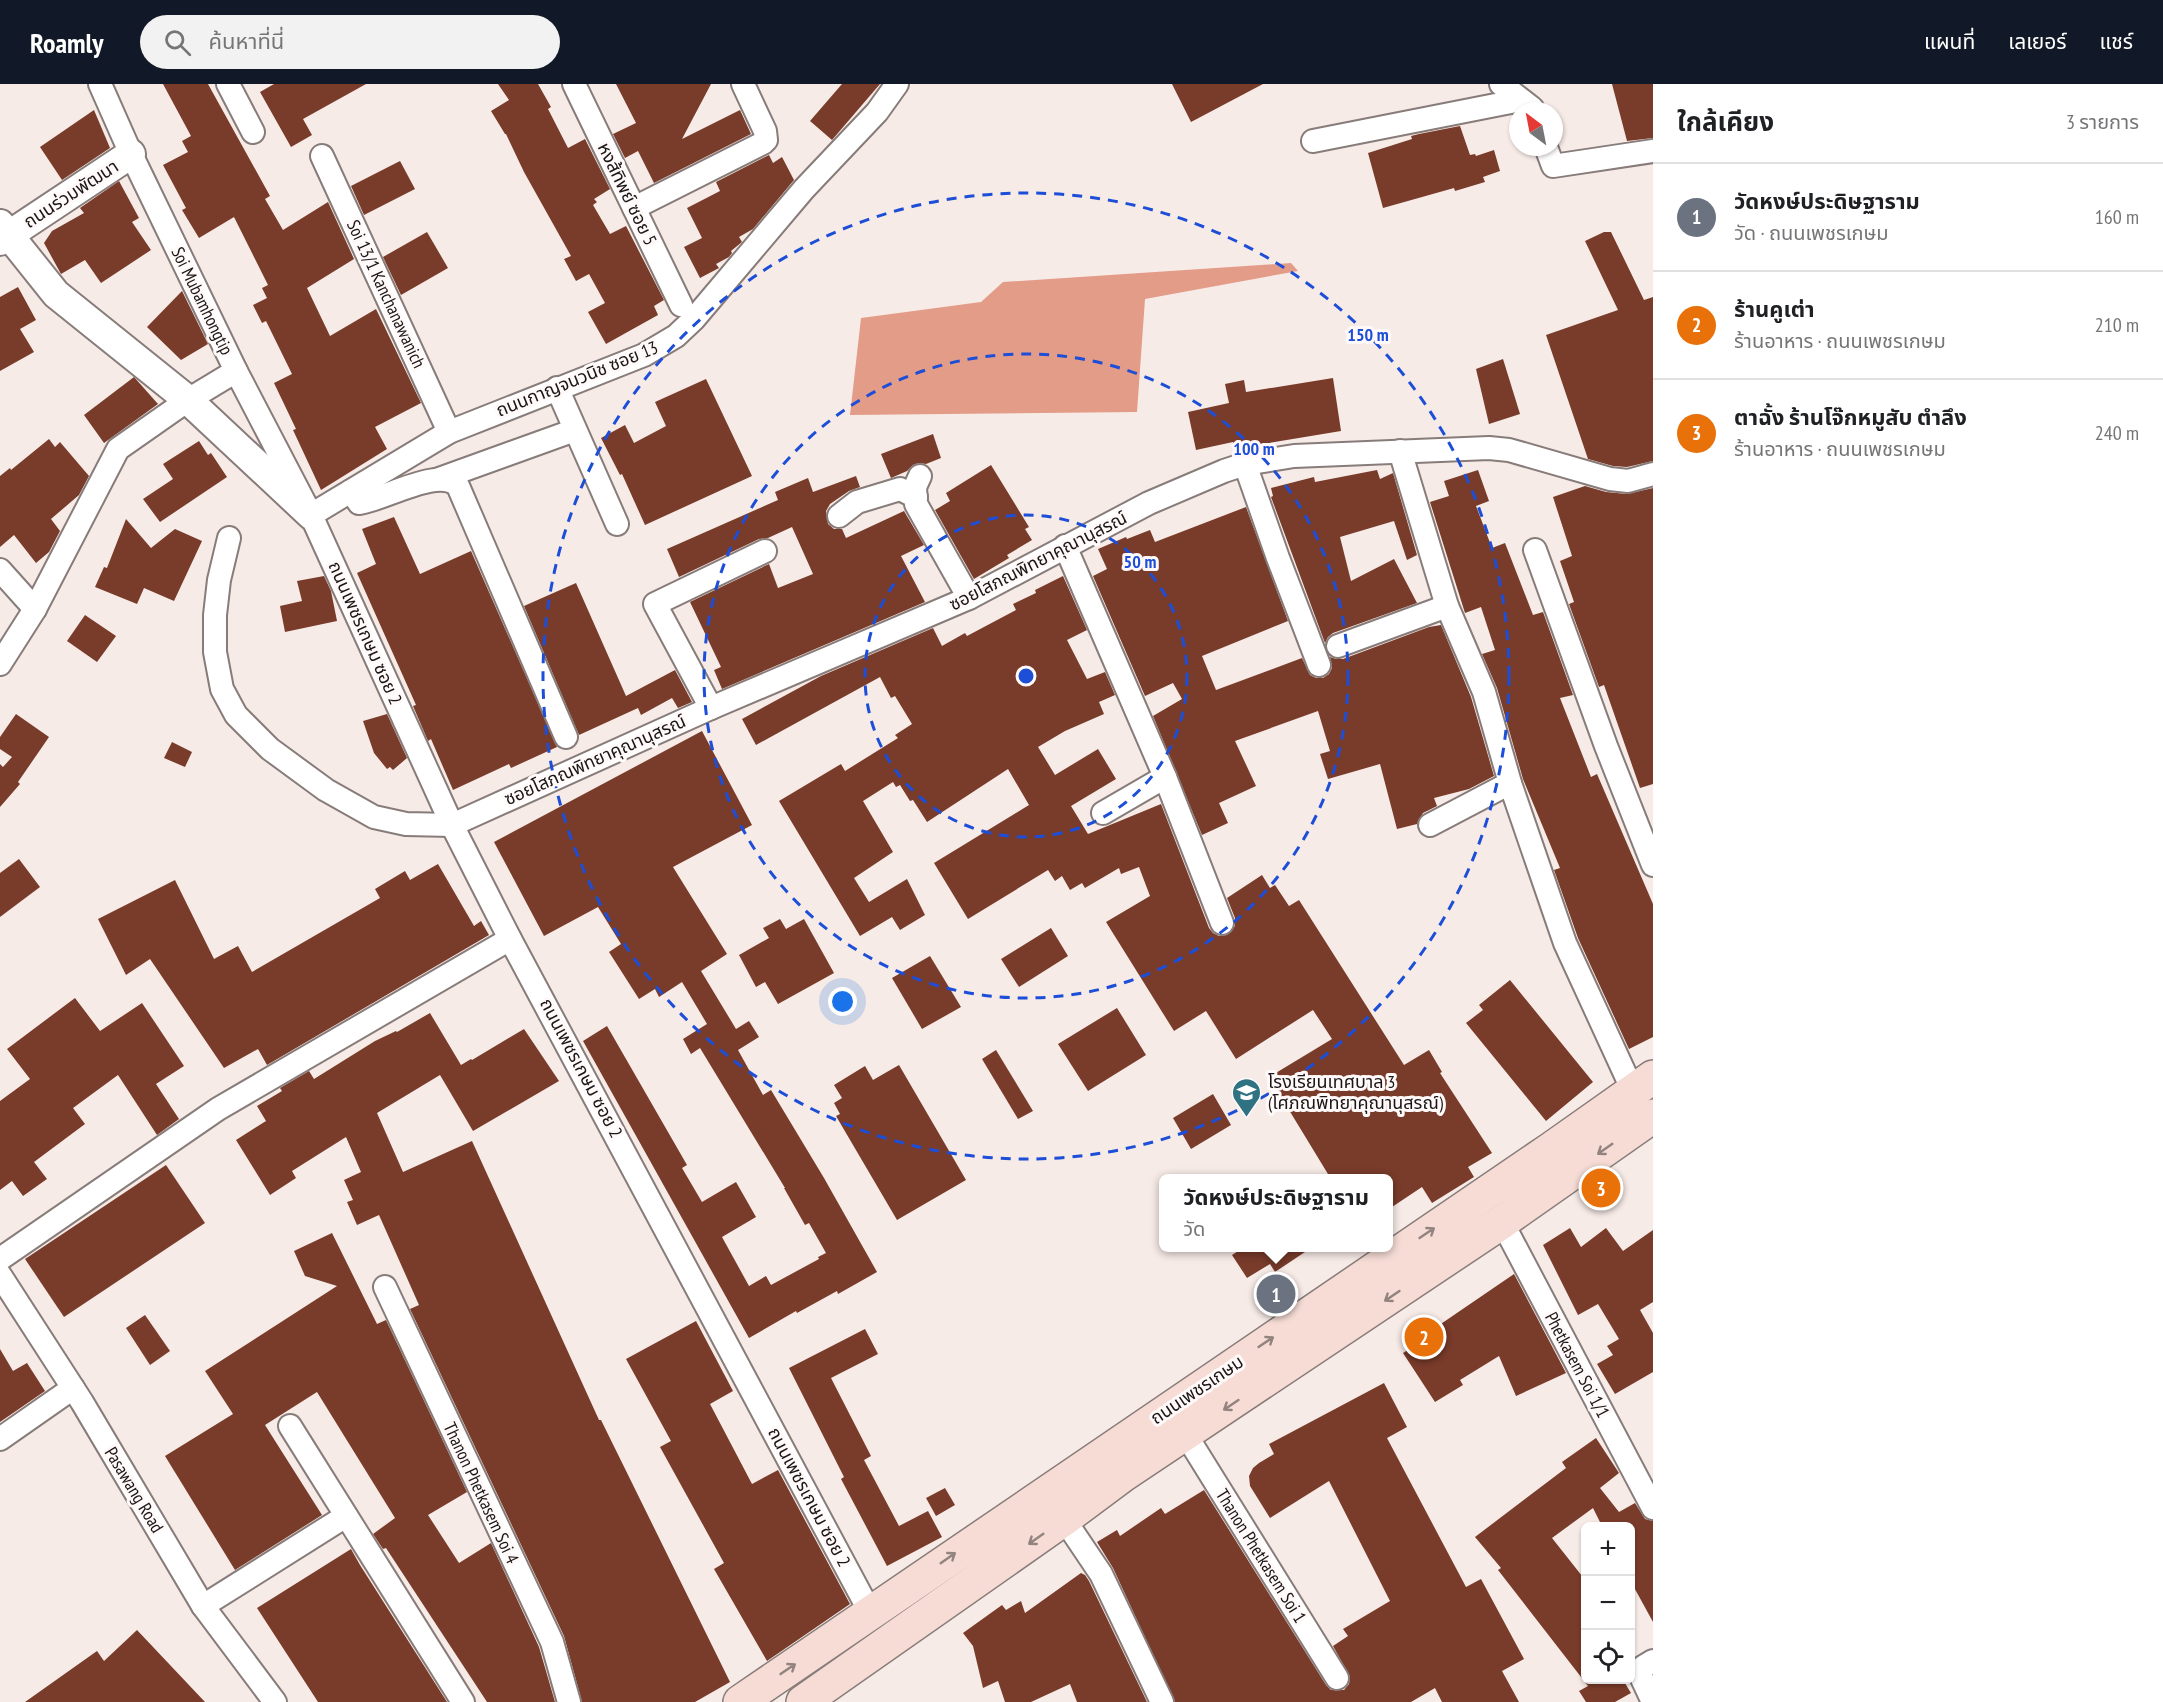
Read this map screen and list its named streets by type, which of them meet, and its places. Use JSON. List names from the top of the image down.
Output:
{
  "streets": {
    "main road": ["ถนนเพชรเกษม"],
    "street": [
      "ถนนร่วมพัฒนา",
      "หงส้ทิพย์ ซอย 5",
      "Soi 13/1 Kanchanawanich",
      "Soi Mubamhongtip",
      "ถนนกาญจนวนิช ซอย 13",
      "ซอยโสภณพิทยาคุณานุสรณ์",
      "ถนนเพชรเกษม ซอย 2",
      "Phetkasem Soi 1/1",
      "Pasawang Road",
      "Thanon Phetkasem Soi 4",
      "Thanon Phetkasem Soi 1"
    ]
  },
  "crossings": [
    ["ถนนร่วมพัฒนา", "Soi Mubamhongtip"],
    ["Soi 13/1 Kanchanawanich", "ถนนกาญจนวนิช ซอย 13"],
    ["Soi Mubamhongtip", "ถนนกาญจนวนิช ซอย 13"],
    ["Soi Mubamhongtip", "ถนนเพชรเกษม ซอย 2"],
    ["ถนนกาญจนวนิช ซอย 13", "ถนนเพชรเกษม ซอย 2"],
    ["ซอยโสภณพิทยาคุณานุสรณ์", "ถนนเพชรเกษม ซอย 2"],
    ["ถนนเพชรเกษม ซอย 2", "ถนนเพชรเกษม"],
    ["Phetkasem Soi 1/1", "ถนนเพชรเกษม"],
    ["ถนนเพชรเกษม", "Thanon Phetkasem Soi 1"]
  ],
  "places": {
    "school or university": ["โรงเรียนเทศบาล 3 (โศภณพิทยาคุณานุสรณ์)"]
  },
  "north": "top left",
  "page": {
    "header": "Roamly",
    "search": "ค้นหาที่นี่",
    "nav": ["แผนที่", "เลเยอร์", "แชร์"],
    "heading": ["ใกล้เคียง", "3 รายการ"],
    "list": [
      {
        "mark": "1",
        "name": "วัดหงษ์ประดิษฐาราม",
        "note": "วัด · ถนนเพชรเกษม",
        "value": "160 m"
      },
      {
        "mark": "2",
        "name": "ร้านคูเต่า",
        "note": "ร้านอาหาร · ถนนเพชรเกษม",
        "value": "210 m"
      },
      {
        "mark": "3",
        "name": "ตาฉั้ง ร้านโจ๊กหมูสับ ตำลึง",
        "note": "ร้านอาหาร · ถนนเพชรเกษม",
        "value": "240 m"
      }
    ],
    "pins": ["3", "1", "2"],
    "popup": ["วัดหงษ์ประดิษฐาราม", "วัด"],
    "map_buttons": ["+", "−"]
  },
  "rings": ["150 m", "100 m", "50 m"]
}
